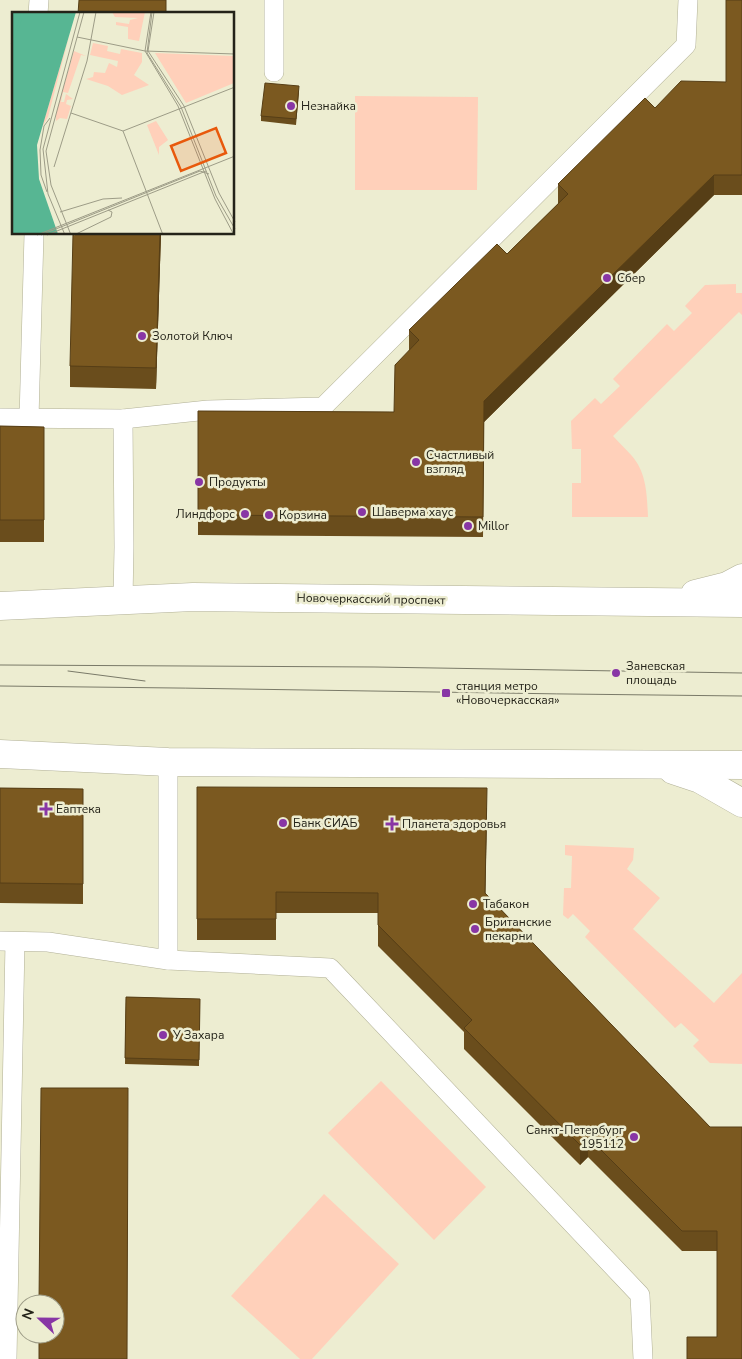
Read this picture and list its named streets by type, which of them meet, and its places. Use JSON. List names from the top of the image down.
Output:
{
  "streets": {
    "main road": ["Новочеркасский проспект"]
  },
  "places": {
    "other": [
      "Незнайка",
      "Сбер",
      "Золотой Ключ",
      "Счастливый взгляд",
      "Продукты",
      "Шаверма хаус",
      "Линдфорс",
      "Корзина",
      "Millor",
      "Заневская площадь",
      "Банк СИАБ",
      "Табакон",
      "Британские пекарни",
      "У Захара",
      "Санкт-Петербург 195112"
    ],
    "transit": ["станция метро «Новочеркасская»"],
    "health": ["Еаптека", "Планета здоровья"]
  },
  "north": "left"
}
